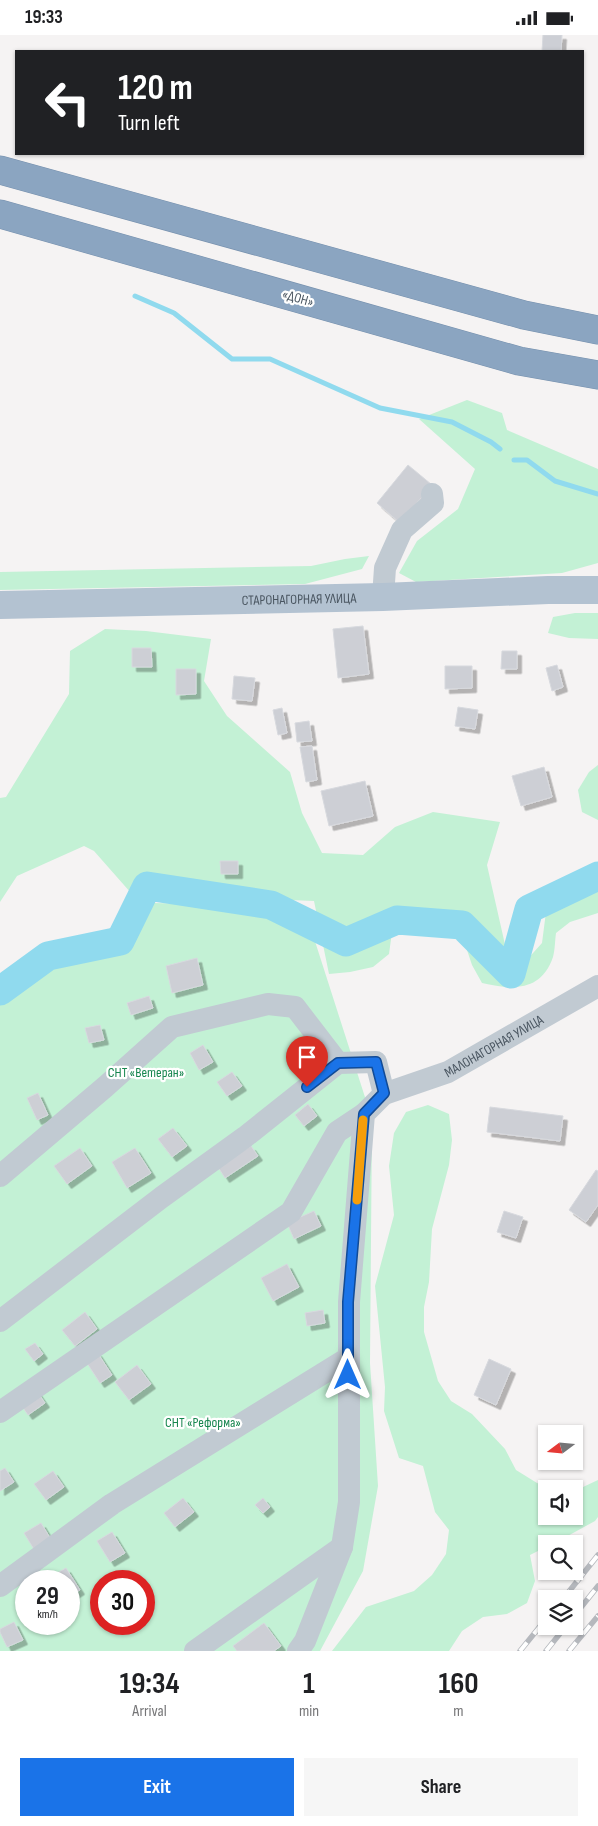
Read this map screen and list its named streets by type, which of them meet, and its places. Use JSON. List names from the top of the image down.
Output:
{
  "streets": {
    "highway": ["«ДОН»"],
    "main road": ["СТАРОНАГОРНАЯ УЛИЦА"],
    "street": ["МАЛОНАГОРНАЯ УЛИЦА"]
  },
  "parks": ["СНТ «Ветеран»", "СНТ «Реформа»"],
  "north": "left",
  "page": {
    "status": "19:33",
    "turn": ["120 m", "Turn left"],
    "speed": "29 km/h",
    "limit": "30",
    "eta": [
      "19:34",
      "Arrival",
      "1",
      "min",
      "160",
      "m"
    ],
    "buttons": ["Exit", "Share"]
  }
}
